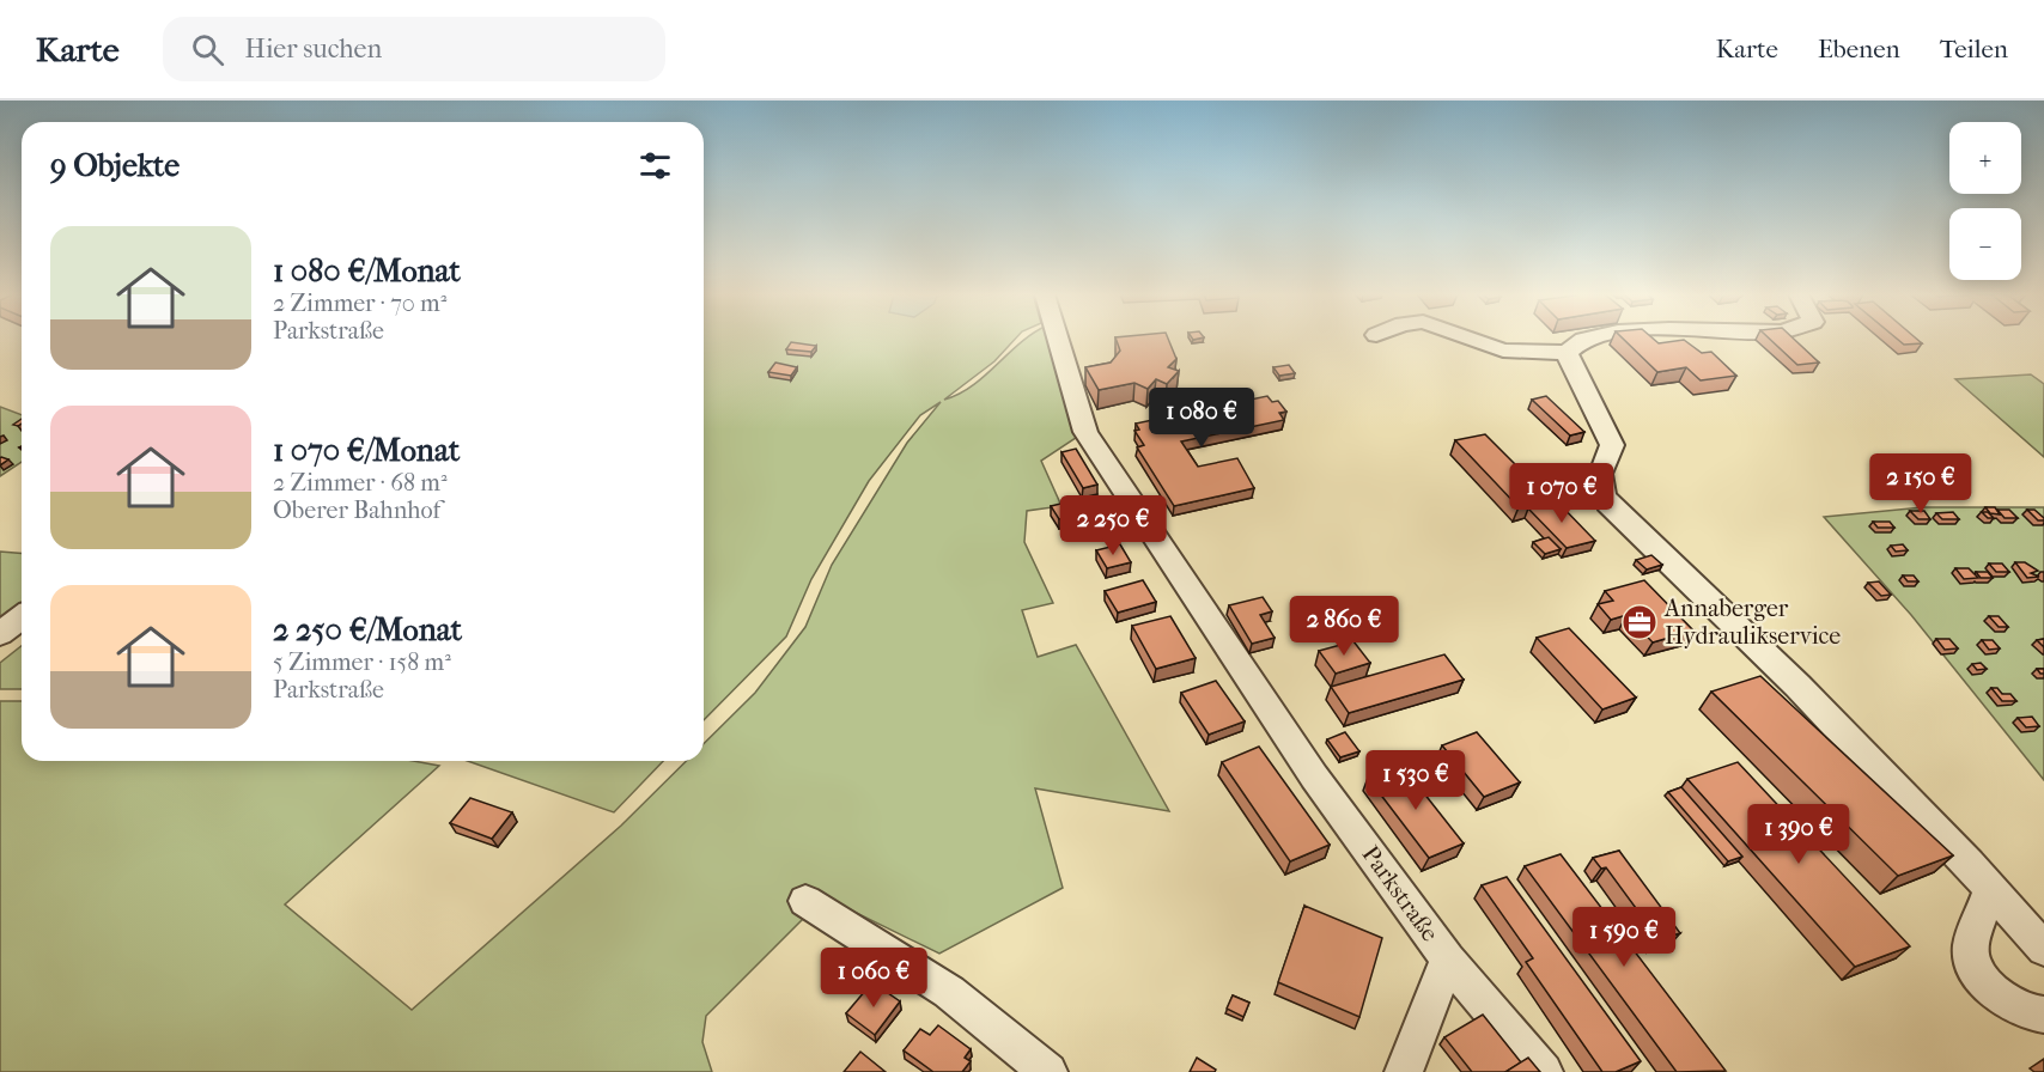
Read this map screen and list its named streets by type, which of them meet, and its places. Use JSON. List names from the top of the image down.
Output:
{
  "streets": {
    "street": ["Parkstraße"]
  },
  "places": {
    "office": ["Annaberger Hydraulikservice"]
  },
  "page": {
    "header": "Karte",
    "search": "Hier suchen",
    "nav": ["Karte", "Ebenen", "Teilen"],
    "map_buttons": ["+", "−"],
    "heading": "9 Objekte",
    "list": [
      {
        "name": "1 080 €/Monat",
        "note": "2 Zimmer · 70 m² · Parkstraße"
      },
      {
        "name": "1 070 €/Monat",
        "note": "2 Zimmer · 68 m² · Oberer Bahnhof"
      },
      {
        "name": "2 250 €/Monat",
        "note": "5 Zimmer · 158 m² · Parkstraße"
      }
    ],
    "price": [
      "1 080 €",
      "2 150 €",
      "1 070 €",
      "2 250 €",
      "2 860 €",
      "1 530 €",
      "1 390 €",
      "1 590 €",
      "1 060 €"
    ]
  }
}
